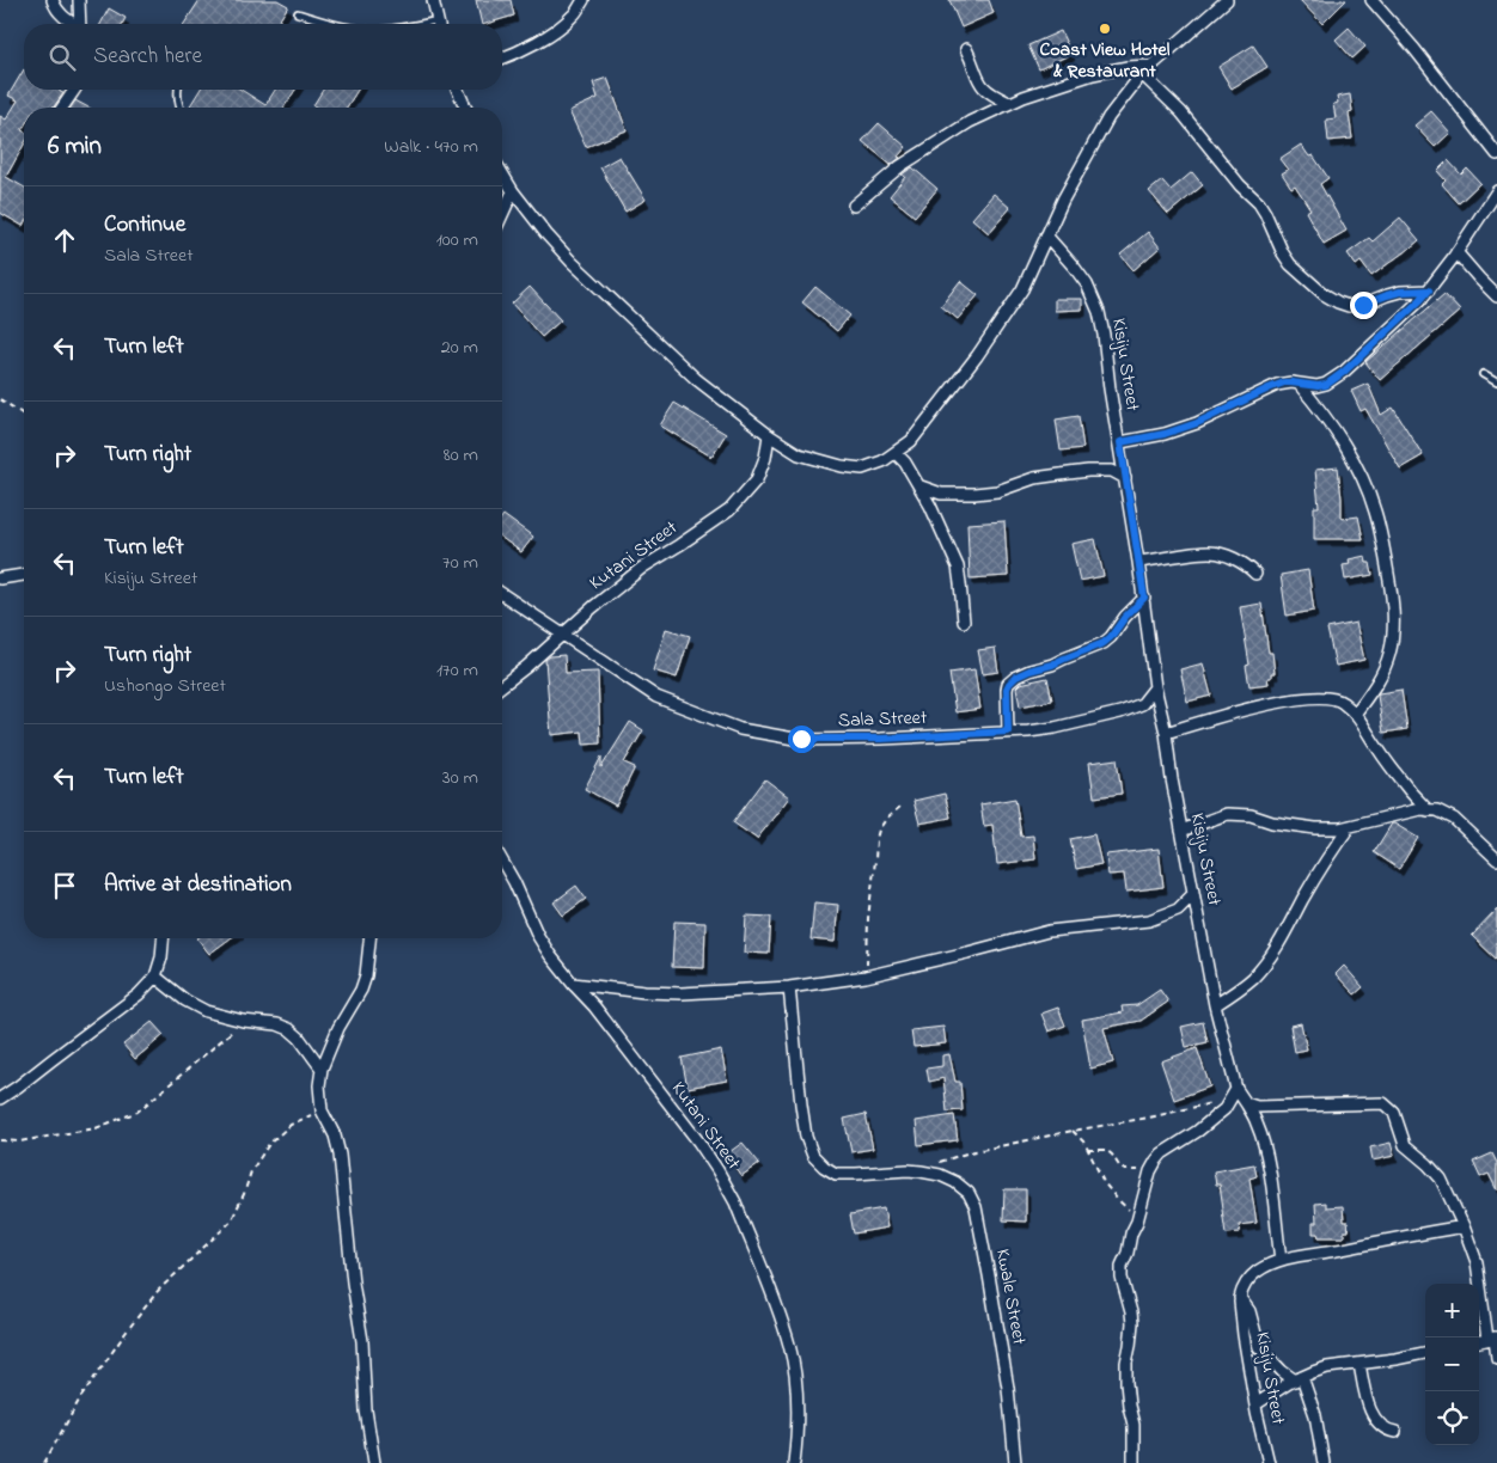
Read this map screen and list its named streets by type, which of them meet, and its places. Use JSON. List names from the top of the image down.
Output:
{
  "streets": {
    "street": [
      "Kisiju Street",
      "Kutani Street",
      "Sala Street",
      "Kwale Street"
    ]
  },
  "crossings": [
    ["Kisiju Street", "Sala Street"],
    ["Kutani Street", "Sala Street"]
  ],
  "places": ["Coast View Hotel & Restaurant"],
  "page": {
    "search": "Search here",
    "heading": ["6 min", "Walk · 470 m"],
    "list": [
      ["Continue", "Sala Street", "100 m"],
      ["Turn left", "20 m"],
      ["Turn right", "80 m"],
      ["Turn left", "Kisiju Street", "70 m"],
      ["Turn right", "Ushongo Street", "170 m"],
      ["Turn left", "30 m"],
      "Arrive at destination"
    ],
    "map_buttons": ["+", "−"]
  }
}
